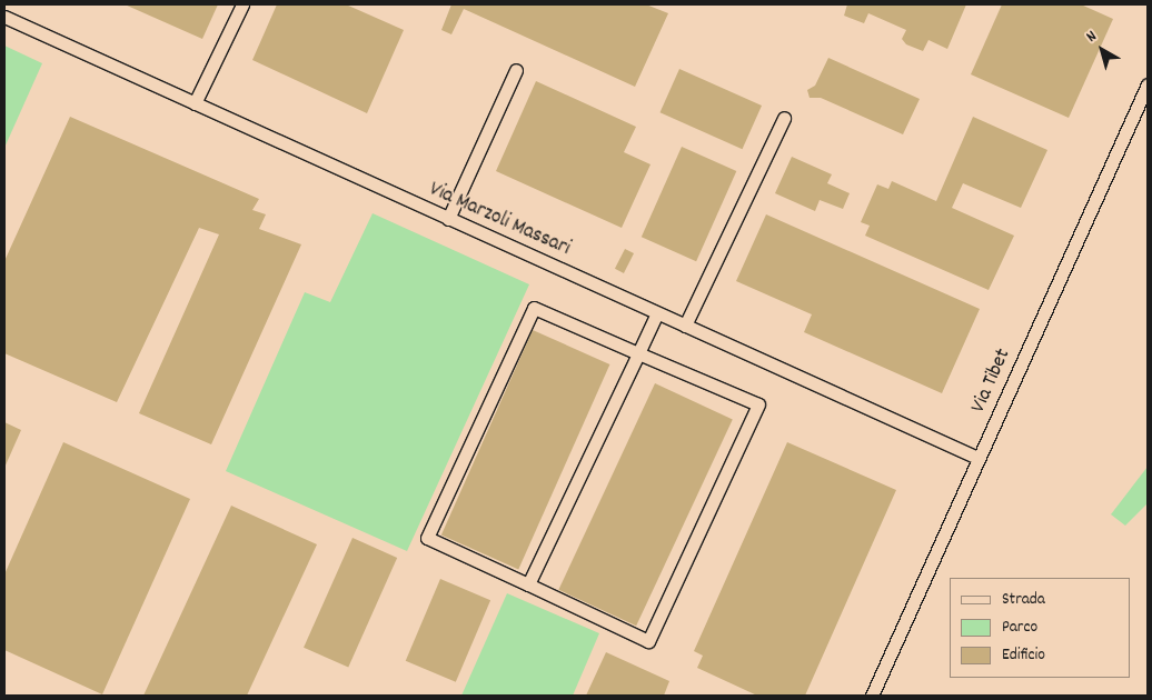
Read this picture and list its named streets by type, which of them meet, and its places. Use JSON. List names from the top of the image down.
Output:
{
  "streets": {
    "street": ["Via Marzoli Massari", "Via Tibet"]
  },
  "crossings": [
    ["Via Marzoli Massari", "Via Tibet"]
  ],
  "legend": ["Strada", "Parco", "Edificio"],
  "north": "top left"
}
